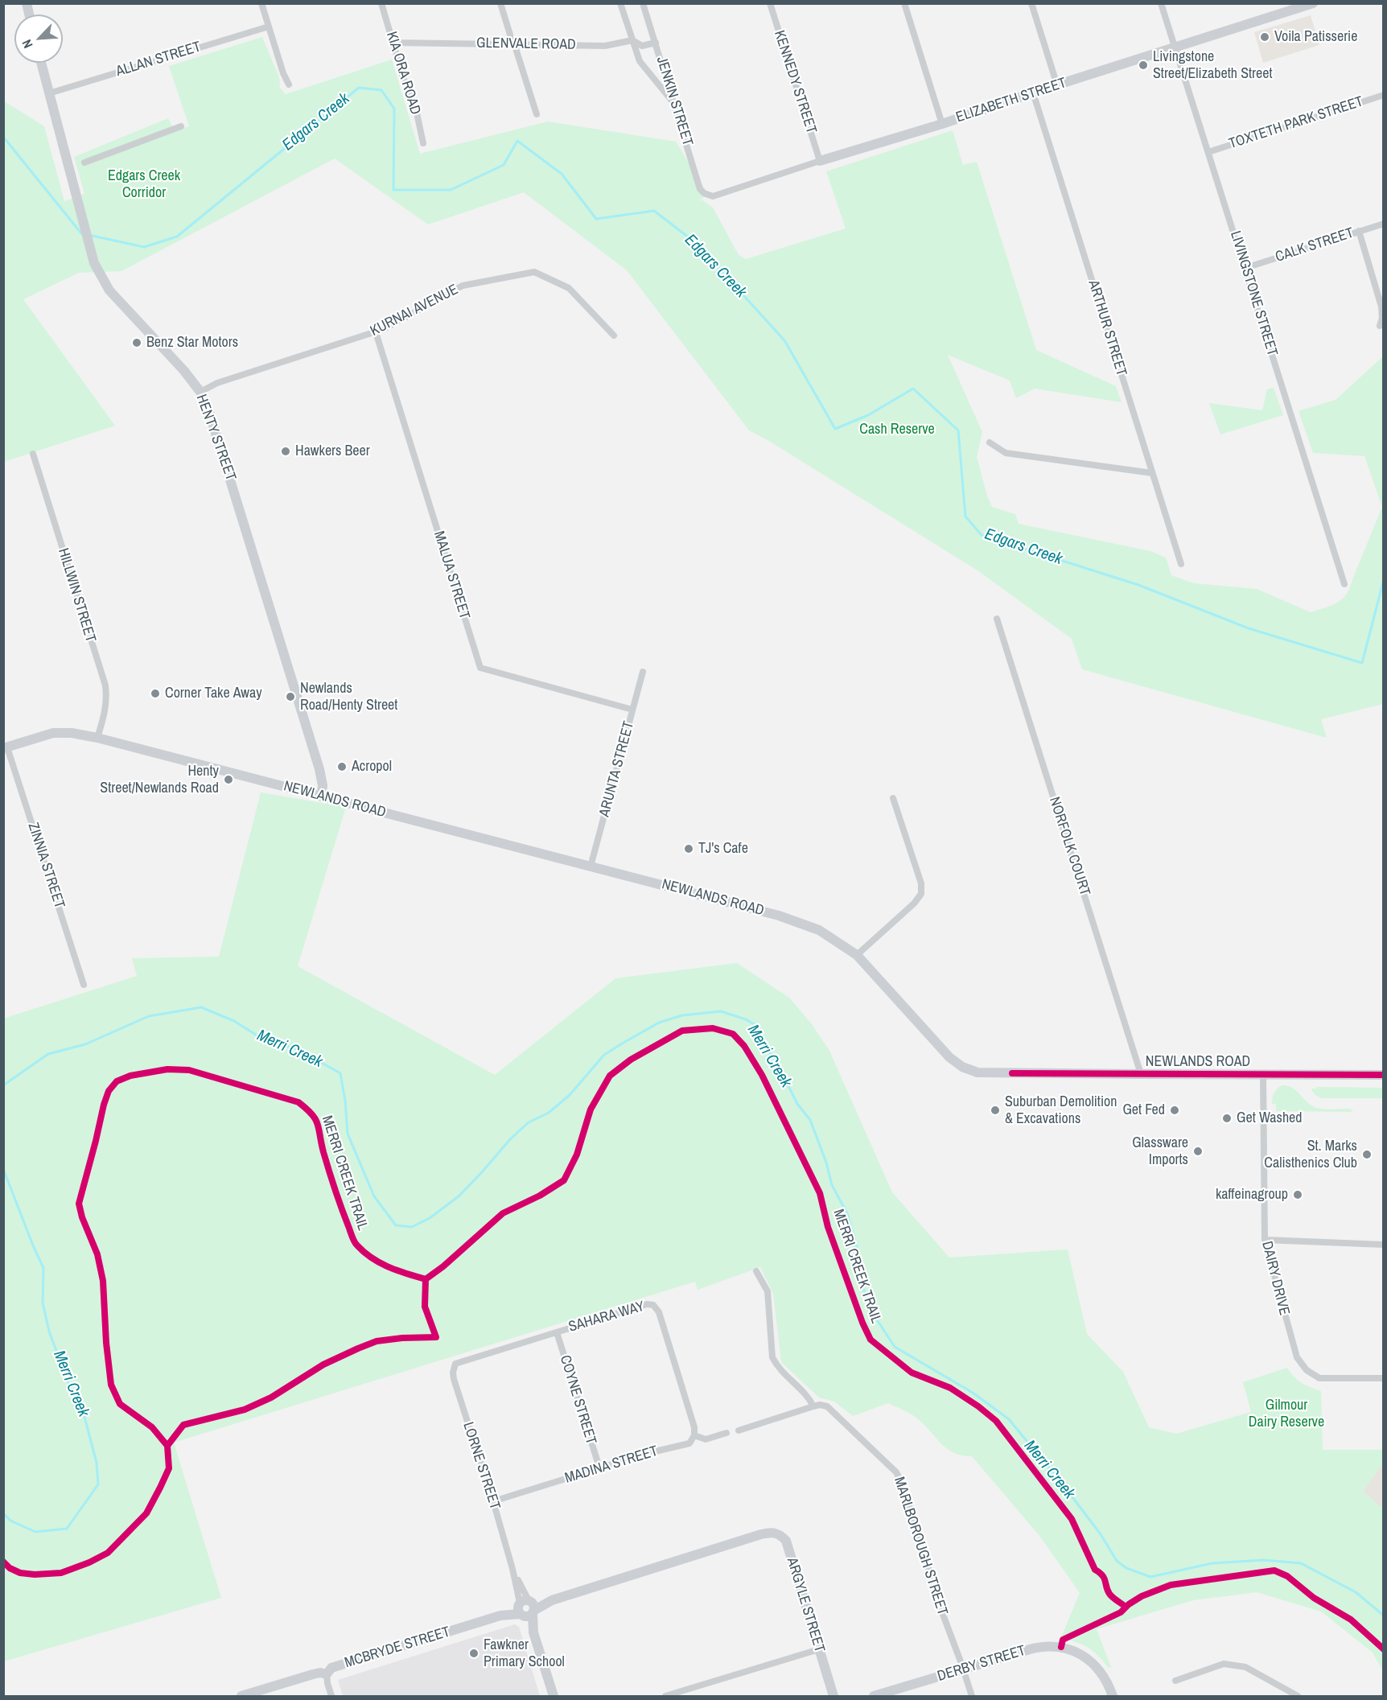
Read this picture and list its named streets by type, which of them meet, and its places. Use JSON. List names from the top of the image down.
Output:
{
  "streets": {
    "street": [
      "GLENVALE ROAD",
      "ALLAN STREET",
      "KIA ORA ROAD",
      "KENNEDY STREET",
      "ELIZABETH STREET",
      "JENKIN STREET",
      "TOXTETH PARK STREET",
      "CALK STREET",
      "LIVINGSTONE STREET",
      "KURNAI AVENUE",
      "ARTHUR STREET",
      "HENTY STREET",
      "MALUA STREET",
      "HILLWIN STREET",
      "ARUNTA STREET",
      "NEWLANDS ROAD",
      "NORFOLK COURT",
      "ZINNIA STREET",
      "DAIRY DRIVE",
      "SAHARA WAY",
      "COYNE STREET",
      "MADINA STREET",
      "LORNE STREET",
      "MARLBOROUGH STREET",
      "ARGYLE STREET",
      "MCBRYDE STREET",
      "DERBY STREET"
    ],
    "cycle path": ["MERRI CREEK TRAIL"]
  },
  "crossings": [
    ["GLENVALE ROAD", "KIA ORA ROAD"],
    ["GLENVALE ROAD", "JENKIN STREET"],
    ["ALLAN STREET", "HENTY STREET"],
    ["KENNEDY STREET", "ELIZABETH STREET"],
    ["ELIZABETH STREET", "JENKIN STREET"],
    ["ELIZABETH STREET", "LIVINGSTONE STREET"],
    ["ELIZABETH STREET", "ARTHUR STREET"],
    ["TOXTETH PARK STREET", "LIVINGSTONE STREET"],
    ["CALK STREET", "LIVINGSTONE STREET"],
    ["KURNAI AVENUE", "HENTY STREET"],
    ["KURNAI AVENUE", "MALUA STREET"],
    ["HENTY STREET", "NEWLANDS ROAD"],
    ["MALUA STREET", "ARUNTA STREET"],
    ["HILLWIN STREET", "NEWLANDS ROAD"],
    ["ARUNTA STREET", "NEWLANDS ROAD"],
    ["NEWLANDS ROAD", "NORFOLK COURT"],
    ["NEWLANDS ROAD", "ZINNIA STREET"],
    ["NEWLANDS ROAD", "DAIRY DRIVE"],
    ["SAHARA WAY", "COYNE STREET"],
    ["SAHARA WAY", "MADINA STREET"],
    ["SAHARA WAY", "LORNE STREET"],
    ["COYNE STREET", "MADINA STREET"],
    ["MADINA STREET", "LORNE STREET"],
    ["LORNE STREET", "MCBRYDE STREET"],
    ["MARLBOROUGH STREET", "DERBY STREET"],
    ["ARGYLE STREET", "MCBRYDE STREET"]
  ],
  "water": ["Edgars Creek", "Merri Creek"],
  "parks": ["Edgars Creek Corridor", "Cash Reserve", "Gilmour Dairy Reserve"],
  "places": [
    "Voila Patisserie",
    "Livingstone Street/Elizabeth Street",
    "Benz Star Motors",
    "Hawkers Beer",
    "Corner Take Away",
    "Newlands Road/Henty Street",
    "Acropol",
    "Henty Street/Newlands Road",
    "TJ's Cafe",
    "Suburban Demolition & Excavations",
    "Get Fed",
    "Get Washed",
    "Glassware Imports",
    "St. Marks Calisthenics Club",
    "kaffeinagroup",
    "Fawkner Primary School"
  ],
  "north": "bottom left"
}
